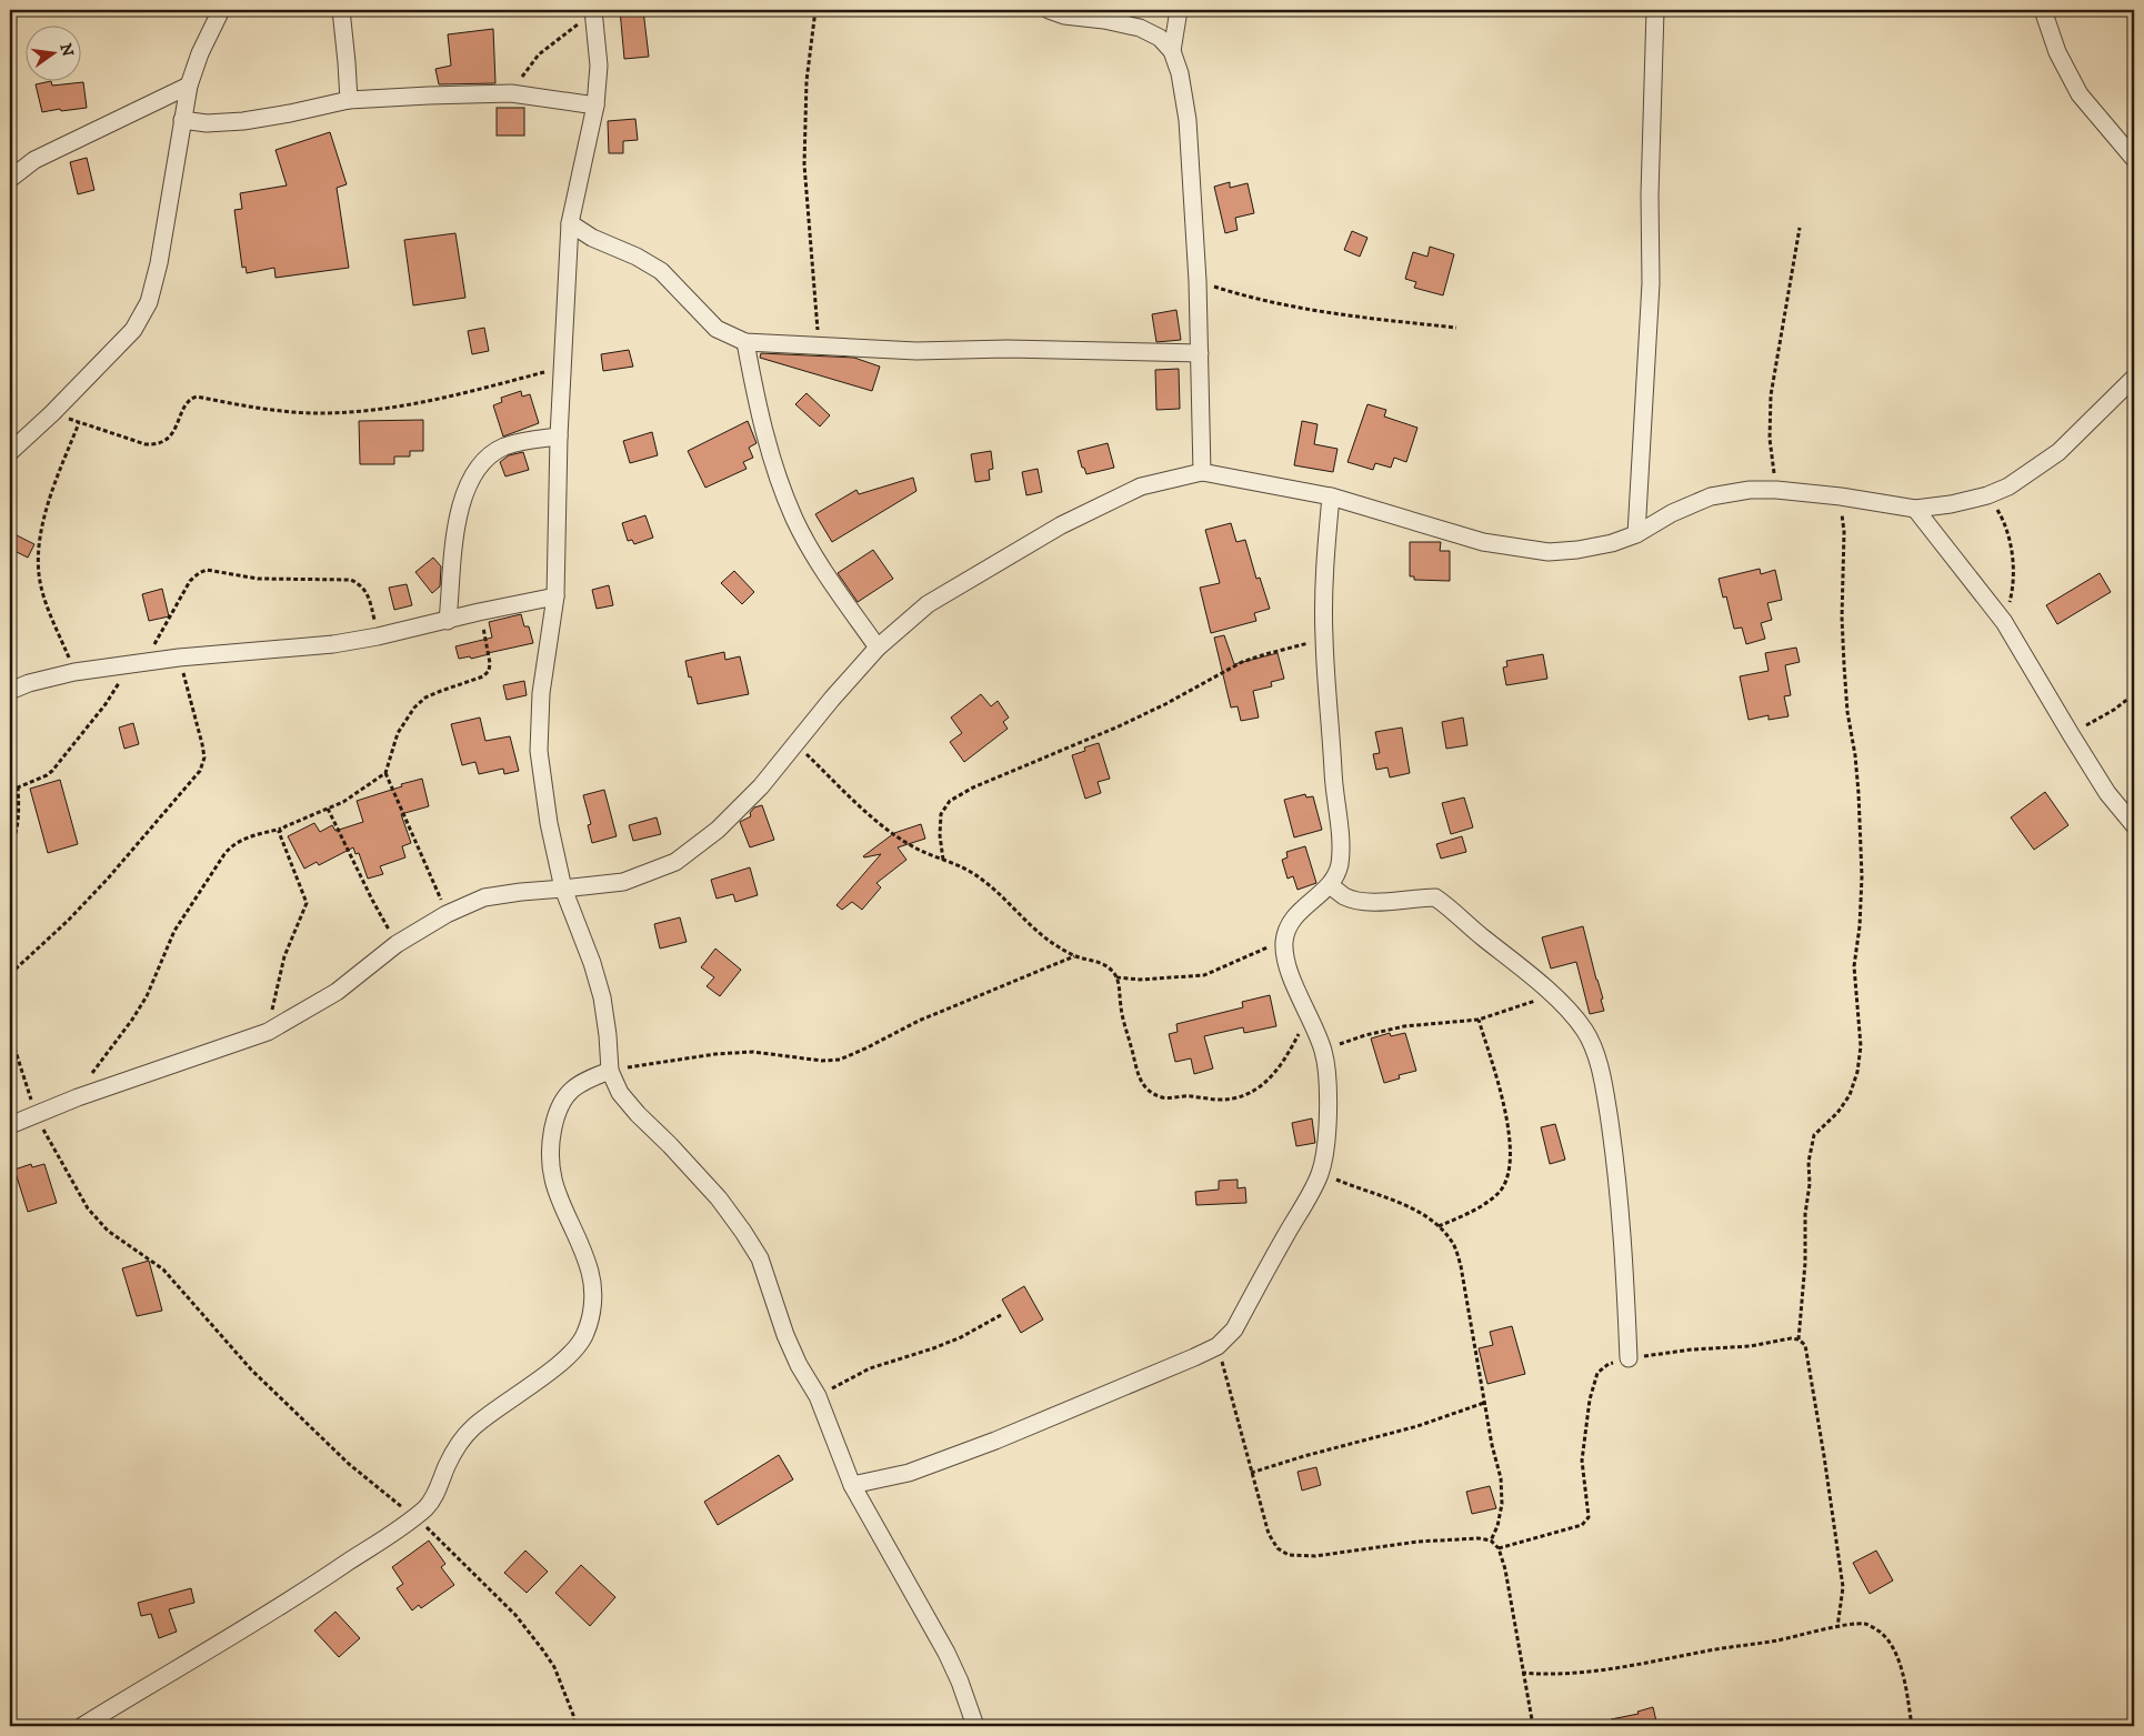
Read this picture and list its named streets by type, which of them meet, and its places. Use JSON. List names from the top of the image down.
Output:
{
  "north": "right"
}
